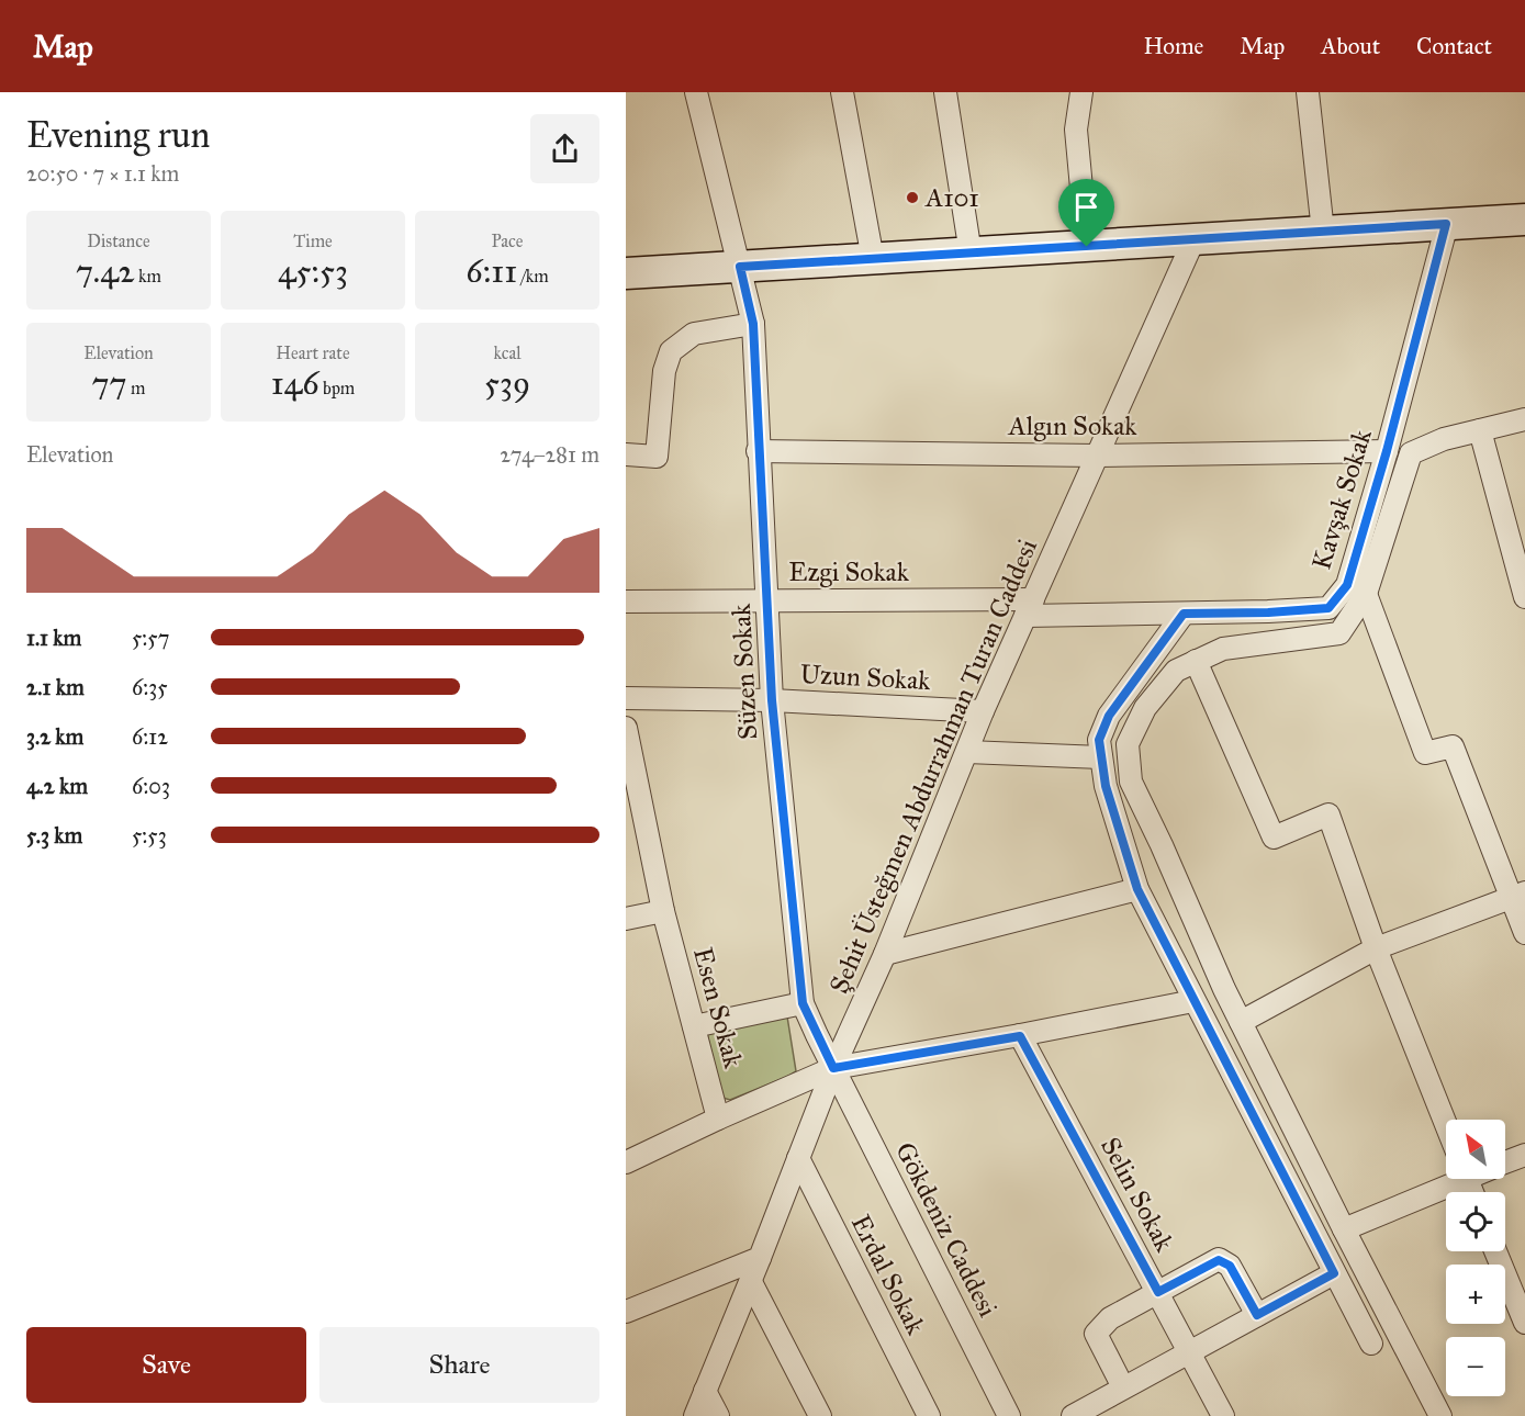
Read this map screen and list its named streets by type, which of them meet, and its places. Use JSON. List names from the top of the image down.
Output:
{
  "streets": {
    "street": [
      "Algın Sokak",
      "Kavşak Sokak",
      "Ezgi Sokak",
      "Süzen Sokak",
      "Uzun Sokak",
      "Şehit Üsteğmen Abdurrahman Turan Caddesi",
      "Esen Sokak",
      "Selin Sokak",
      "Gökdeniz Caddesi",
      "Erdal Sokak"
    ]
  },
  "crossings": [
    ["Algın Sokak", "Kavşak Sokak"],
    ["Algın Sokak", "Süzen Sokak"],
    ["Algın Sokak", "Şehit Üsteğmen Abdurrahman Turan Caddesi"],
    ["Kavşak Sokak", "Ezgi Sokak"],
    ["Kavşak Sokak", "Şehit Üsteğmen Abdurrahman Turan Caddesi"],
    ["Ezgi Sokak", "Süzen Sokak"],
    ["Ezgi Sokak", "Şehit Üsteğmen Abdurrahman Turan Caddesi"],
    ["Süzen Sokak", "Uzun Sokak"],
    ["Süzen Sokak", "Şehit Üsteğmen Abdurrahman Turan Caddesi"],
    ["Süzen Sokak", "Gökdeniz Caddesi"],
    ["Uzun Sokak", "Şehit Üsteğmen Abdurrahman Turan Caddesi"],
    ["Şehit Üsteğmen Abdurrahman Turan Caddesi", "Gökdeniz Caddesi"],
    ["Şehit Üsteğmen Abdurrahman Turan Caddesi", "Erdal Sokak"]
  ],
  "places": ["A101"],
  "north": "top left",
  "page": {
    "header": "Map",
    "nav": [
      "Home",
      "Map",
      "About",
      "Contact"
    ],
    "heading": ["Evening run", "20:50 · 7 × 1.1 km"],
    "stats": [
      ["Distance", "7.42 km"],
      ["Time", "45:53"],
      ["Pace", "6:11 /km"],
      ["Elevation", "77 m"],
      ["Heart rate", "146 bpm"],
      ["kcal", "539"]
    ],
    "chart": ["Elevation", "274–281 m"],
    "list": [
      {
        "name": "1.1 km",
        "note": "5:57"
      },
      {
        "name": "2.1 km",
        "note": "6:35"
      },
      {
        "name": "3.2 km",
        "note": "6:12"
      },
      {
        "name": "4.2 km",
        "note": "6:03"
      },
      {
        "name": "5.3 km",
        "note": "5:53"
      }
    ],
    "map_buttons": ["+", "−"],
    "buttons": ["Save", "Share"]
  }
}
